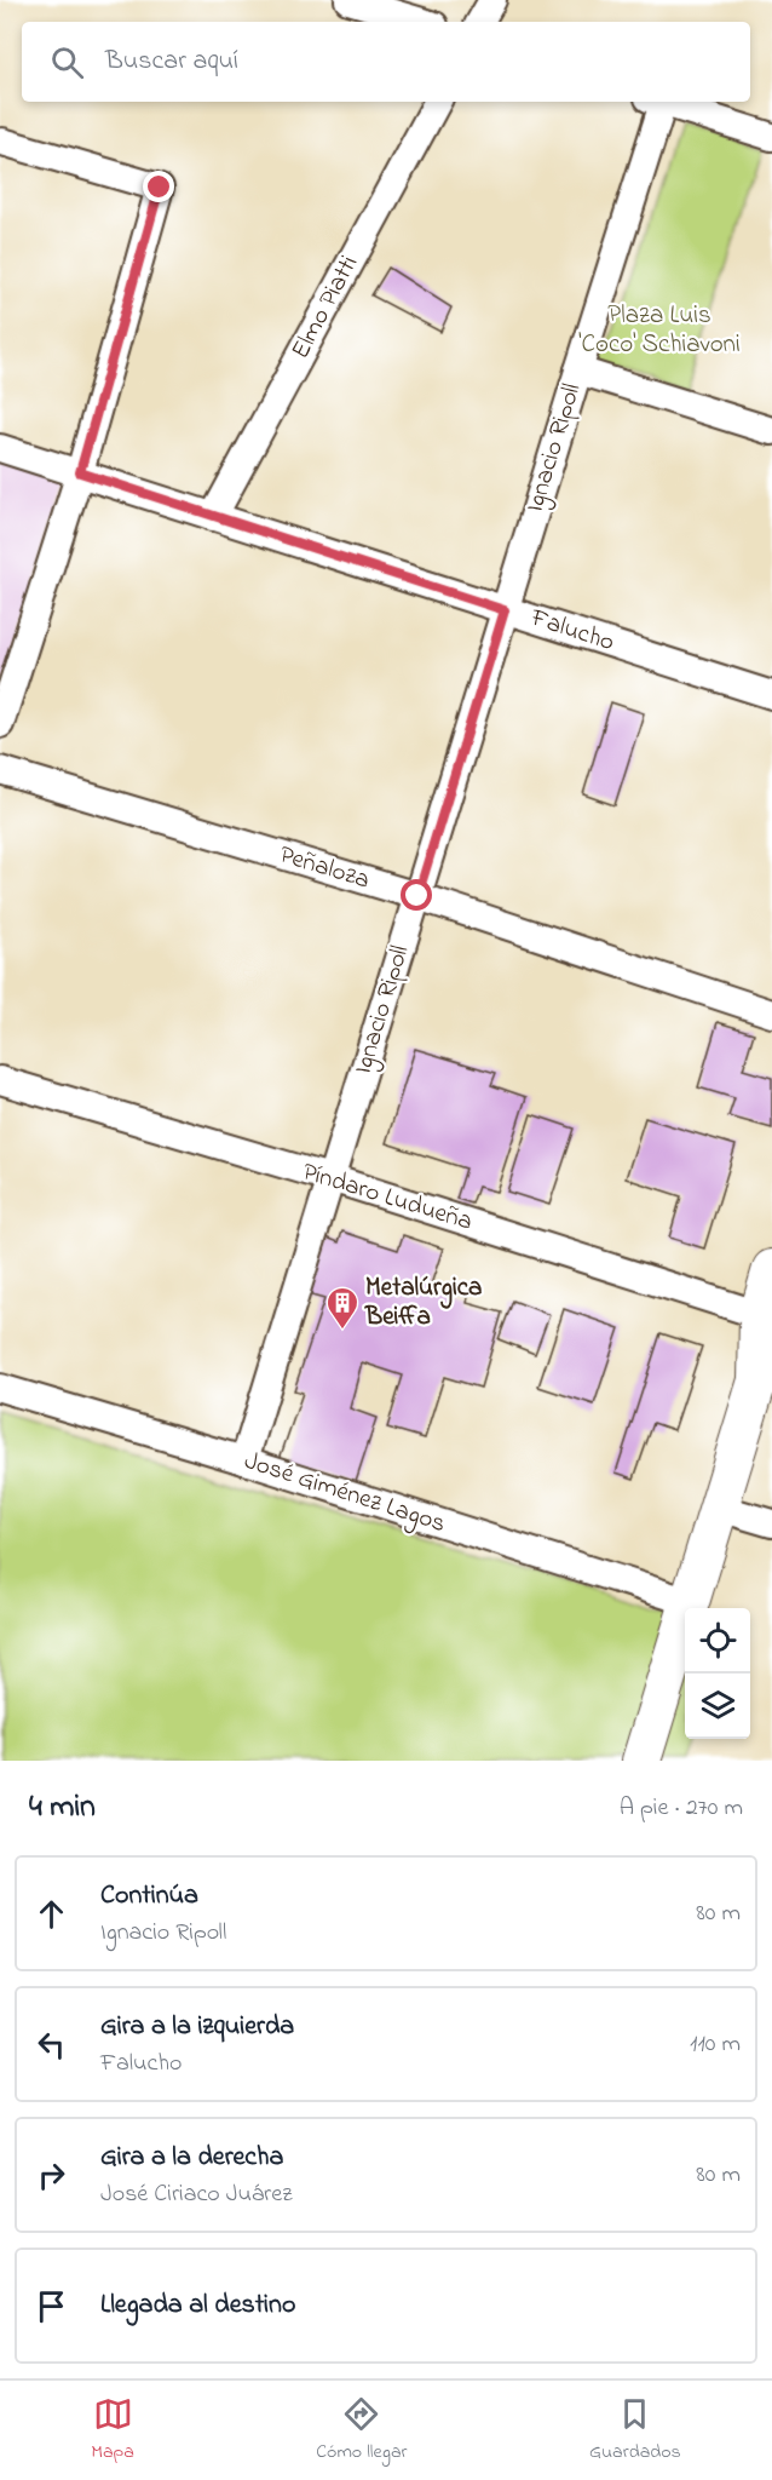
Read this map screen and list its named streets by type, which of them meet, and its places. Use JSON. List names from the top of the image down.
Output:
{
  "streets": {
    "street": [
      "Elmo Piatti",
      "Ignacio Ripoll",
      "Falucho",
      "Peñaloza",
      "Píndaro Ludueña",
      "José Giménez Lagos"
    ]
  },
  "crossings": [
    ["Elmo Piatti", "Falucho"],
    ["Ignacio Ripoll", "Falucho"],
    ["Ignacio Ripoll", "Peñaloza"],
    ["Ignacio Ripoll", "Píndaro Ludueña"],
    ["Ignacio Ripoll", "José Giménez Lagos"]
  ],
  "parks": ["Plaza Luis 'Coco' Schiavoni"],
  "places": {
    "building": ["Metalúrgica Beiffa"]
  },
  "page": {
    "search": "Buscar aquí",
    "heading": ["4 min", "A pie · 270 m"],
    "list": [
      ["Continúa", "Ignacio Ripoll", "80 m"],
      ["Gira a la izquierda", "Falucho", "110 m"],
      ["Gira a la derecha", "José Ciriaco Juárez", "80 m"],
      "Llegada al destino"
    ],
    "nav": ["Mapa", "Cómo llegar", "Guardados"]
  }
}
